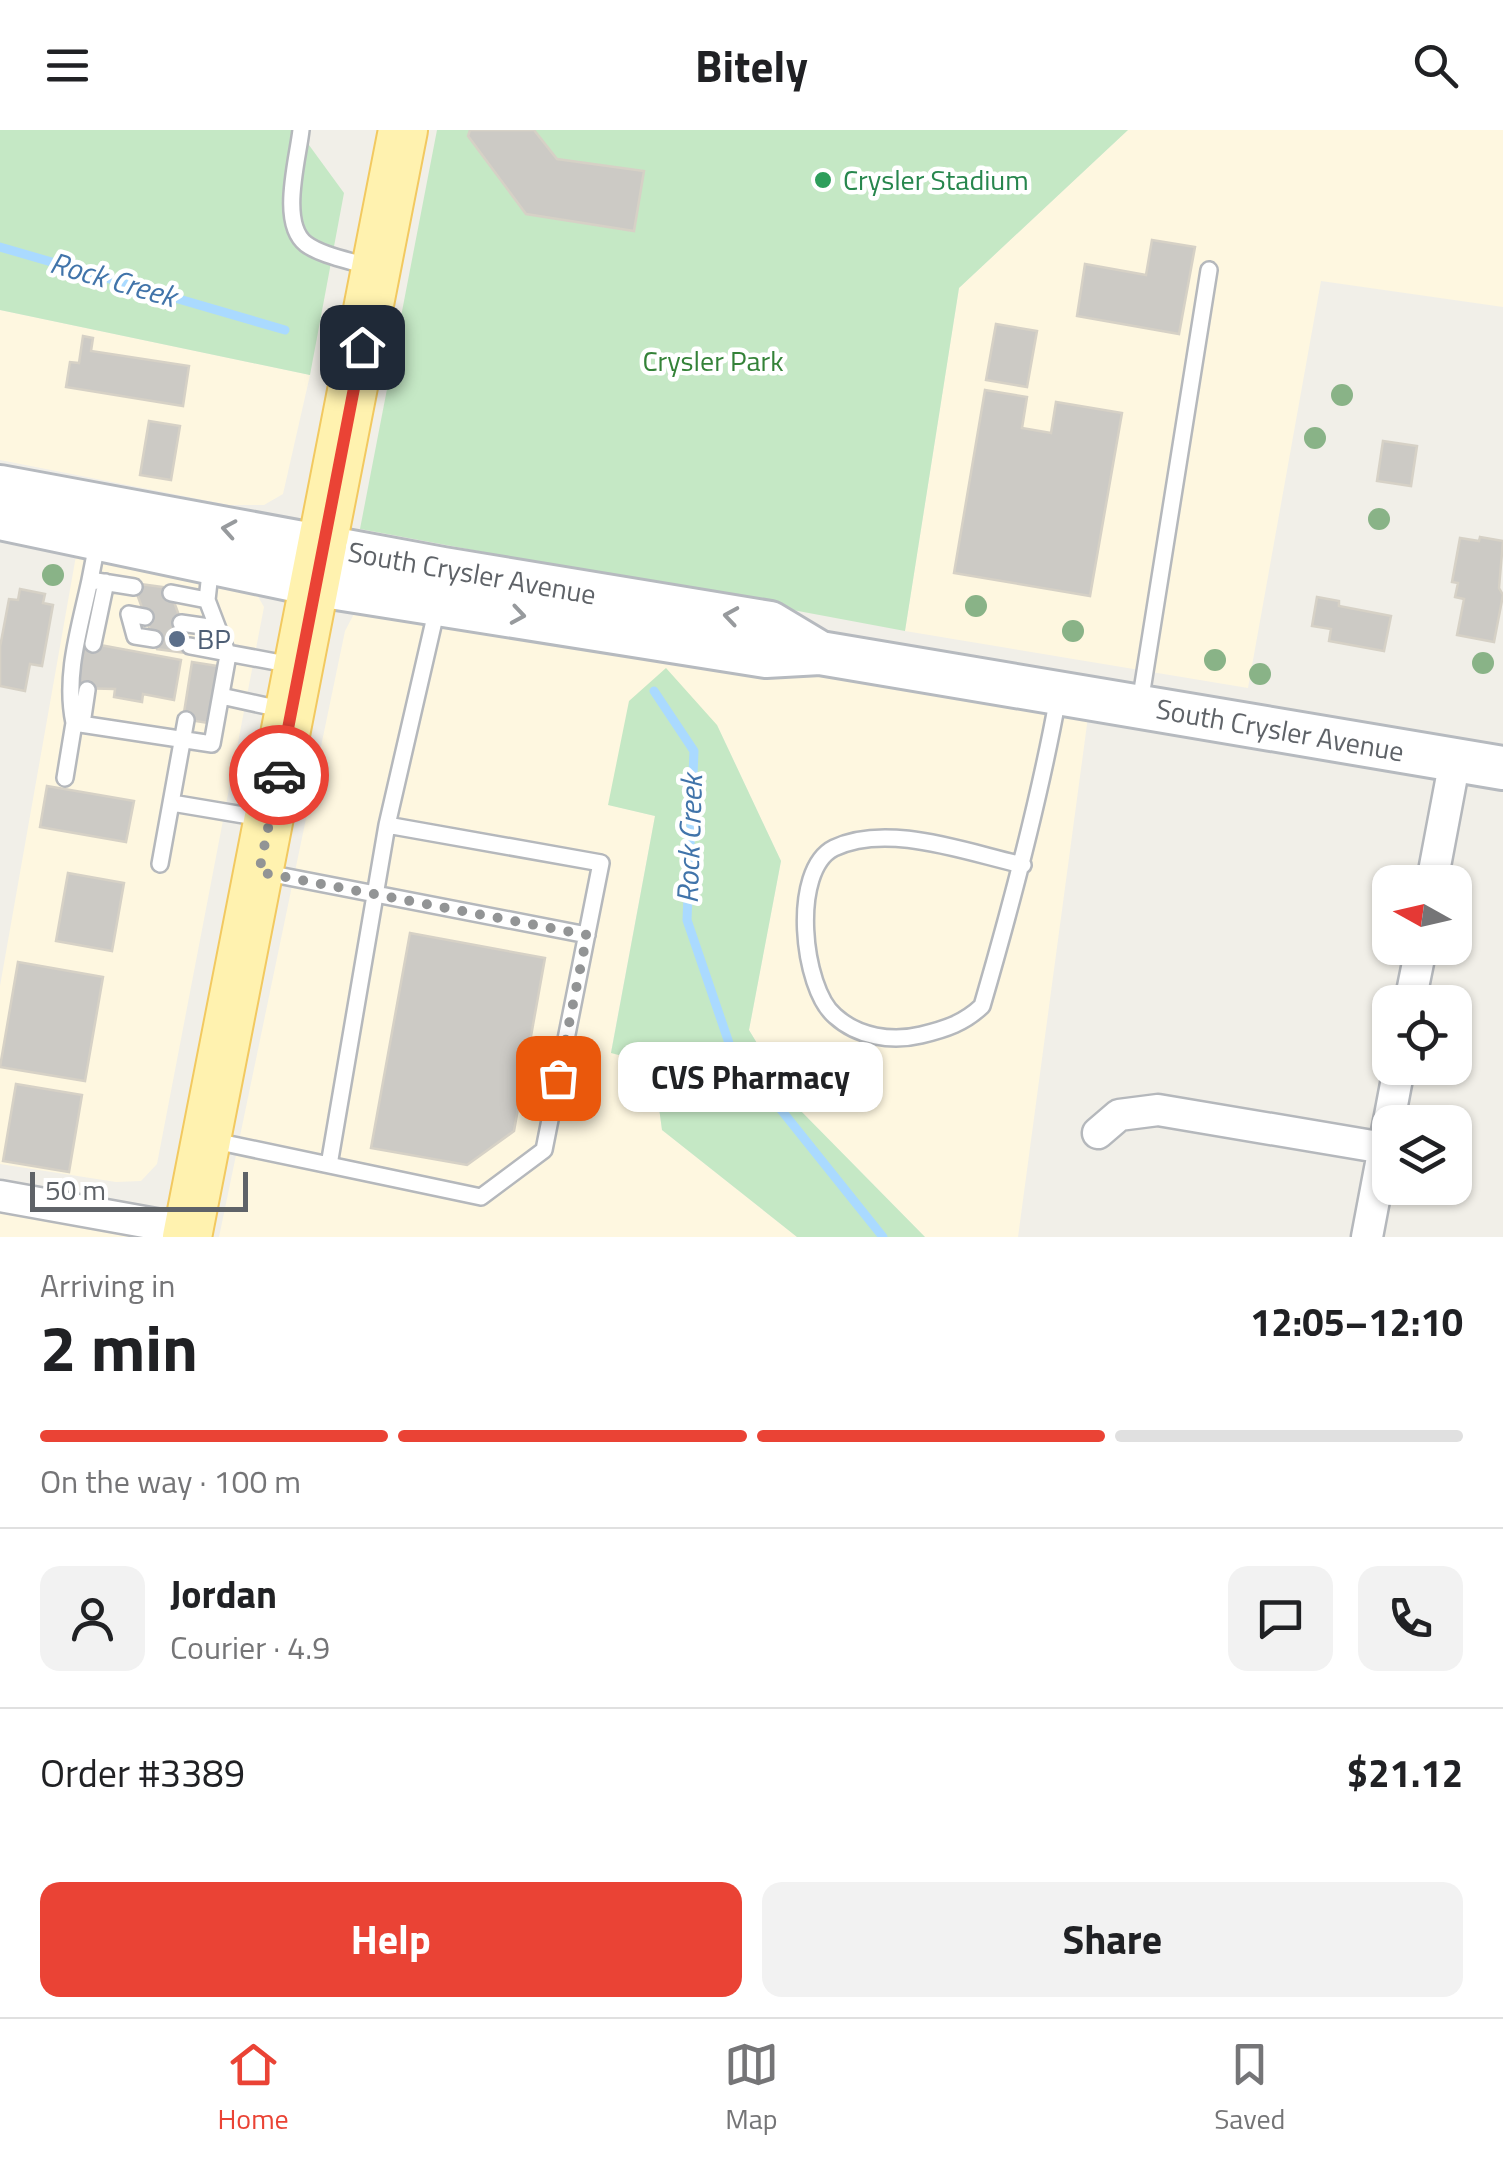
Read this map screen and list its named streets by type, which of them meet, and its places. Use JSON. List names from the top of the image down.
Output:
{
  "streets": {
    "main road": ["South Crysler Avenue"]
  },
  "water": ["Rock Creek"],
  "parks": ["Crysler Park"],
  "places": ["Crysler Stadium", "BP", "CVS Pharmacy"],
  "scale_bar": "50 m",
  "north": "left",
  "page": {
    "header": "Bitely",
    "bubble": "CVS Pharmacy",
    "scale": "50 m",
    "heading": ["2 min", "Arriving in", "12:05–12:10"],
    "panel": [
      "Jordan",
      "Courier · 4.9",
      "Order #3389",
      "$21.12"
    ],
    "bar": "On the way · 100 m",
    "buttons": ["Help", "Share"],
    "tabs": ["Home", "Map", "Saved"]
  }
}
